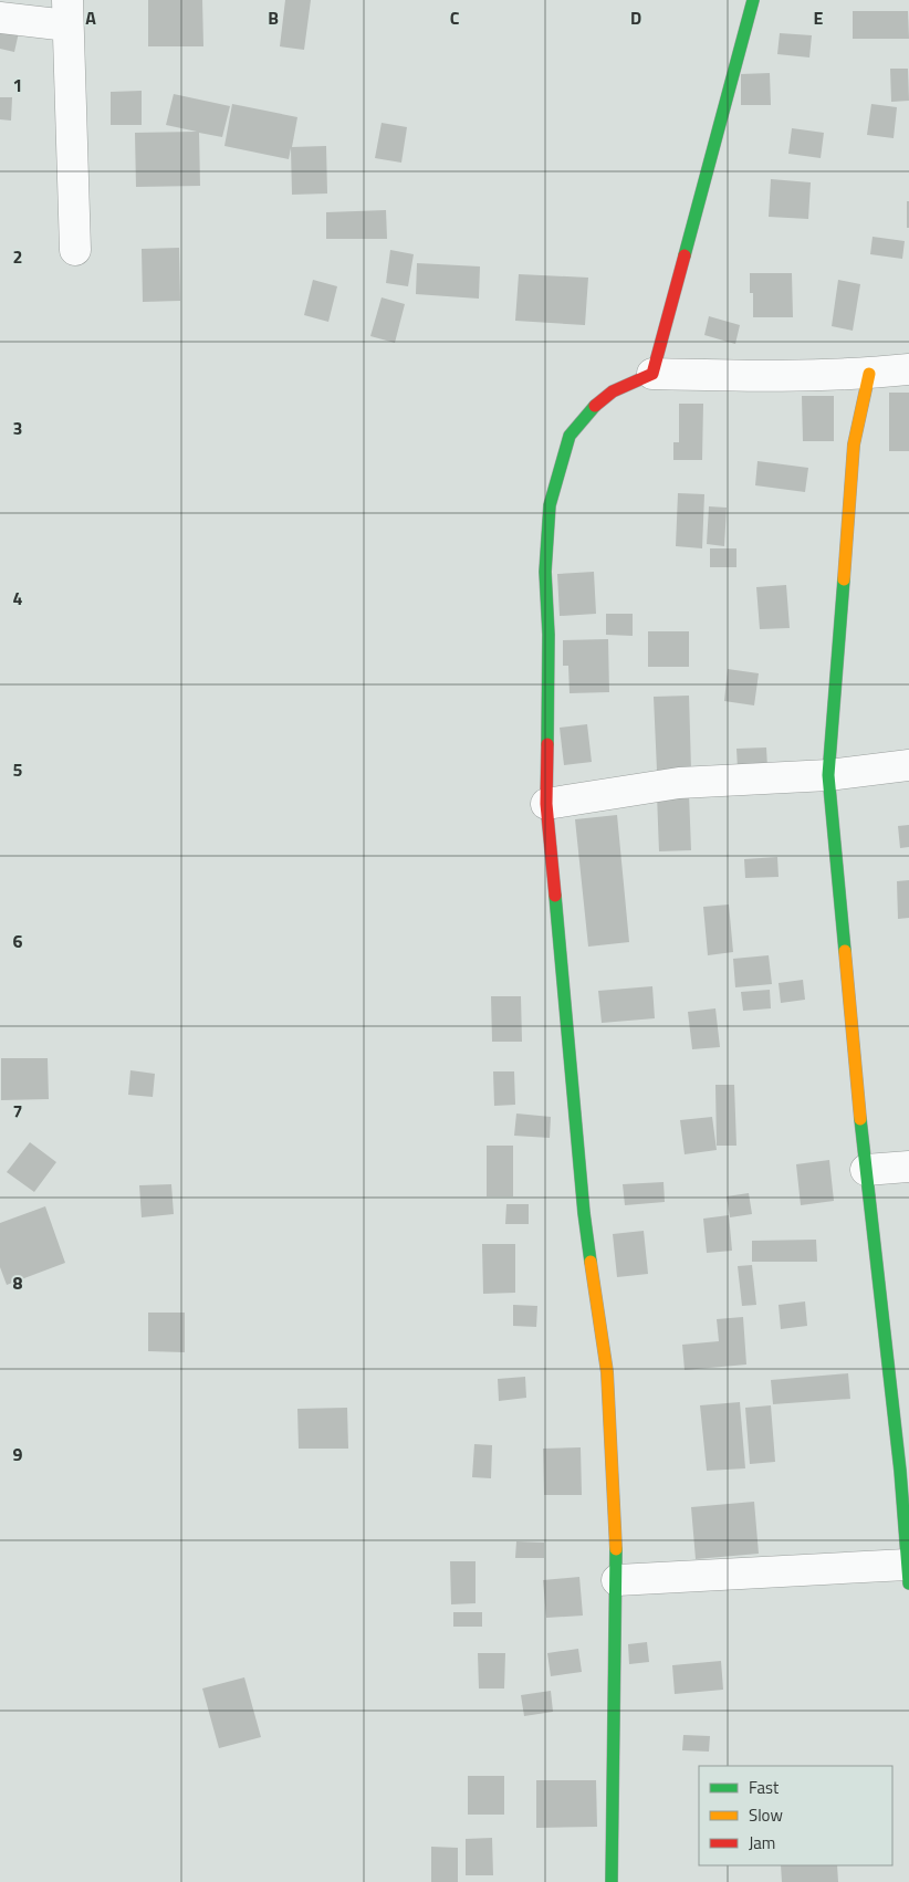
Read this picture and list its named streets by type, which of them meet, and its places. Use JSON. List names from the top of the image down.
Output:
{
  "legend": ["Fast", "Slow", "Jam"],
  "grid": {
    "columns": [
      "A",
      "B",
      "C",
      "D",
      "E"
    ],
    "rows": [
      "1",
      "2",
      "3",
      "4",
      "5",
      "6",
      "7",
      "8",
      "9"
    ]
  }
}
